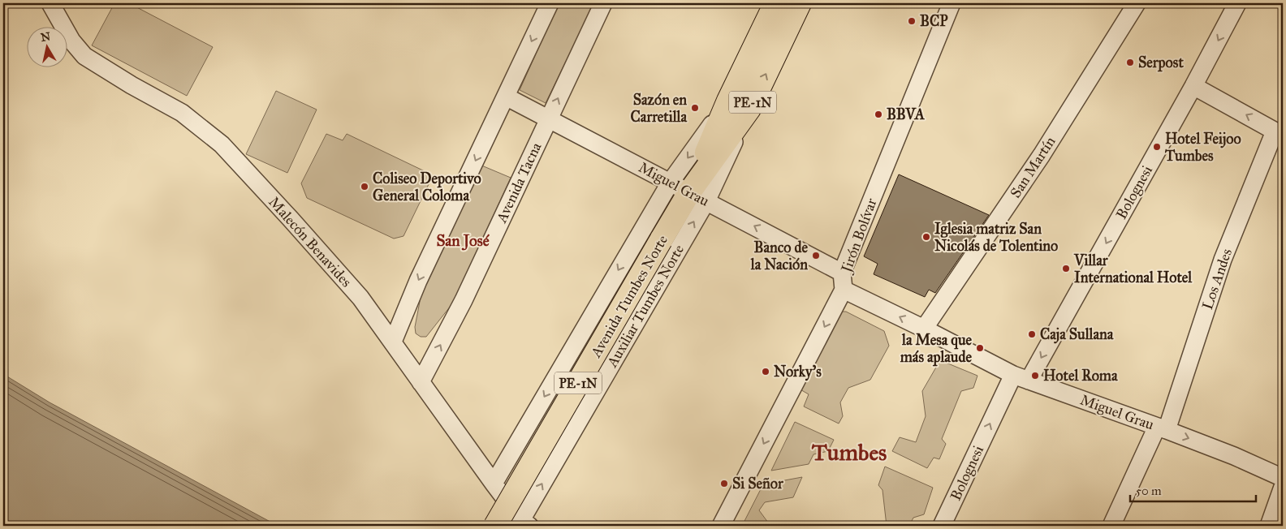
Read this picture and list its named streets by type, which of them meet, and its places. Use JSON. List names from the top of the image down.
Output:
{
  "streets": {
    "highway": ["PE-1N", "Avenida Tumbes Norte"],
    "street": [
      "San Martín",
      "Avenida Tacna",
      "Miguel Grau",
      "Bolognesi",
      "Jirón Bolívar",
      "Malecón Benavides",
      "Los Andes",
      "Auxiliar Tumbes Norte"
    ]
  },
  "crossings": [
    ["San Martín", "Miguel Grau"],
    ["Avenida Tacna", "Miguel Grau"],
    ["Avenida Tacna", "Malecón Benavides"],
    ["Miguel Grau", "Bolognesi"],
    ["Miguel Grau", "Jirón Bolívar"],
    ["Miguel Grau", "Los Andes"],
    ["Miguel Grau", "Avenida Tumbes Norte"],
    ["Miguel Grau", "Auxiliar Tumbes Norte"],
    ["Malecón Benavides", "Auxiliar Tumbes Norte"],
    ["Avenida Tumbes Norte", "Auxiliar Tumbes Norte"]
  ],
  "one_way": ["Jirón Bolívar"],
  "districts": ["San José", "Tumbes"],
  "places": [
    "BCP",
    "Serpost",
    "Sazón en Carretilla",
    "BBVA",
    "Hotel Feijoo Tumbes",
    "Coliseo Deportivo General Coloma",
    "Iglesia matriz San Nicolás de Tolentino",
    "Banco de la Nación",
    "Villar International Hotel",
    "Caja Sullana",
    "la Mesa que más aplaude",
    "Norky's",
    "Hotel Roma",
    "Si Señor"
  ],
  "scale_bar": "50 m",
  "north": "top"
}
